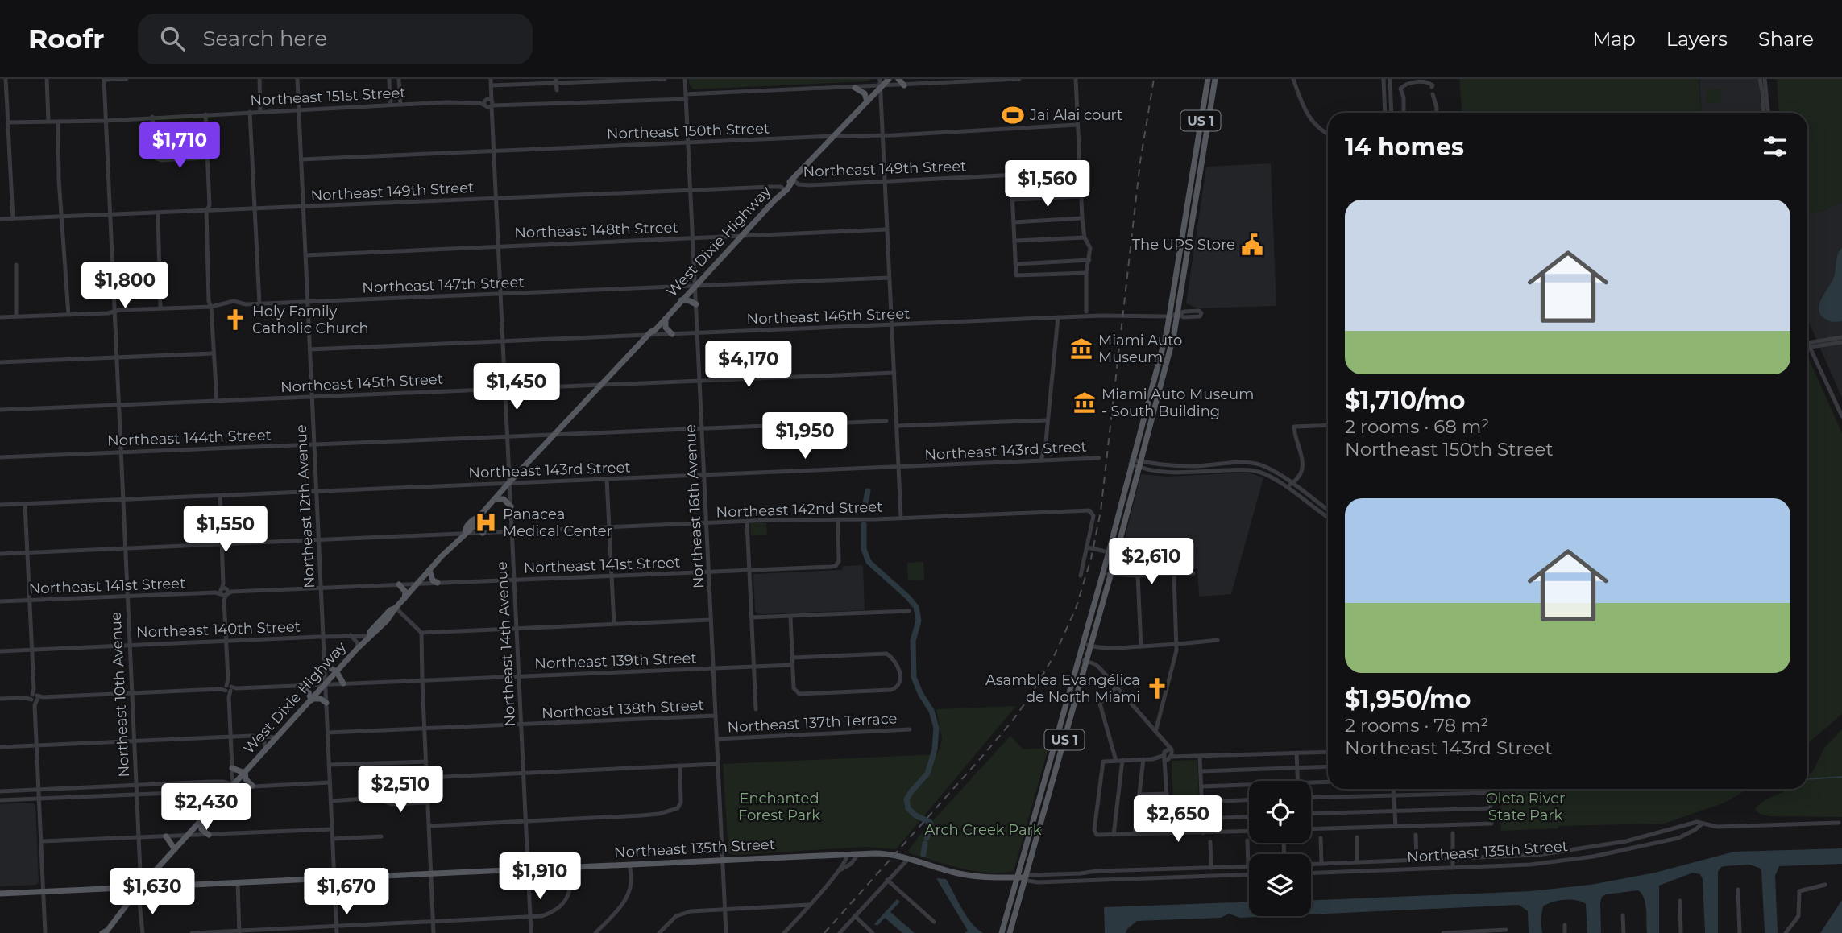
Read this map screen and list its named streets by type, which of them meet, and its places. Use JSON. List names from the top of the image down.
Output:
{
  "streets": {
    "main road": ["US 1", "West Dixie Highway", "Northeast 135th Street"],
    "street": [
      "Northeast 151st Street",
      "Northeast 150th Street",
      "Northeast 149th Street",
      "Northeast 148th Street",
      "Northeast 147th Street",
      "Northeast 146th Street",
      "Northeast 145th Street",
      "Northeast 144th Street",
      "Northeast 143rd Street",
      "Northeast 12th Avenue",
      "Northeast 16th Avenue",
      "Northeast 142nd Street",
      "Northeast 141st Street",
      "Northeast 140th Street",
      "Northeast 14th Avenue",
      "Northeast 139th Street",
      "Northeast 10th Avenue",
      "Northeast 138th Street",
      "Northeast 137th Terrace"
    ]
  },
  "crossings": [
    ["Northeast 151st Street", "West Dixie Highway"],
    ["Northeast 151st Street", "Northeast 12th Avenue"],
    ["Northeast 151st Street", "Northeast 16th Avenue"],
    ["Northeast 151st Street", "Northeast 14th Avenue"],
    ["Northeast 151st Street", "Northeast 10th Avenue"],
    ["US 1", "Northeast 146th Street"],
    ["US 1", "Northeast 135th Street"],
    ["Northeast 150th Street", "West Dixie Highway"],
    ["Northeast 150th Street", "Northeast 12th Avenue"],
    ["Northeast 150th Street", "Northeast 16th Avenue"],
    ["Northeast 150th Street", "Northeast 14th Avenue"],
    ["Northeast 149th Street", "West Dixie Highway"],
    ["Northeast 149th Street", "Northeast 12th Avenue"],
    ["Northeast 149th Street", "Northeast 16th Avenue"],
    ["Northeast 149th Street", "Northeast 14th Avenue"],
    ["Northeast 149th Street", "Northeast 10th Avenue"],
    ["Northeast 148th Street", "West Dixie Highway"],
    ["Northeast 148th Street", "Northeast 12th Avenue"],
    ["Northeast 148th Street", "Northeast 16th Avenue"],
    ["Northeast 148th Street", "Northeast 14th Avenue"],
    ["West Dixie Highway", "Northeast 147th Street"],
    ["West Dixie Highway", "Northeast 146th Street"],
    ["West Dixie Highway", "Northeast 145th Street"],
    ["West Dixie Highway", "Northeast 144th Street"],
    ["West Dixie Highway", "Northeast 143rd Street"],
    ["West Dixie Highway", "Northeast 12th Avenue"],
    ["West Dixie Highway", "Northeast 16th Avenue"],
    ["West Dixie Highway", "Northeast 142nd Street"],
    ["West Dixie Highway", "Northeast 141st Street"],
    ["West Dixie Highway", "Northeast 140th Street"],
    ["West Dixie Highway", "Northeast 14th Avenue"],
    ["West Dixie Highway", "Northeast 139th Street"],
    ["West Dixie Highway", "Northeast 135th Street"],
    ["Northeast 147th Street", "Northeast 12th Avenue"],
    ["Northeast 147th Street", "Northeast 16th Avenue"],
    ["Northeast 147th Street", "Northeast 14th Avenue"],
    ["Northeast 147th Street", "Northeast 10th Avenue"],
    ["Northeast 146th Street", "Northeast 12th Avenue"],
    ["Northeast 146th Street", "Northeast 16th Avenue"],
    ["Northeast 146th Street", "Northeast 14th Avenue"],
    ["Northeast 145th Street", "Northeast 12th Avenue"],
    ["Northeast 145th Street", "Northeast 16th Avenue"],
    ["Northeast 145th Street", "Northeast 14th Avenue"],
    ["Northeast 145th Street", "Northeast 10th Avenue"],
    ["Northeast 144th Street", "Northeast 12th Avenue"],
    ["Northeast 144th Street", "Northeast 16th Avenue"],
    ["Northeast 144th Street", "Northeast 14th Avenue"],
    ["Northeast 144th Street", "Northeast 10th Avenue"],
    ["Northeast 143rd Street", "Northeast 12th Avenue"],
    ["Northeast 143rd Street", "Northeast 16th Avenue"],
    ["Northeast 143rd Street", "Northeast 14th Avenue"],
    ["Northeast 143rd Street", "Northeast 10th Avenue"],
    ["Northeast 12th Avenue", "Northeast 142nd Street"],
    ["Northeast 12th Avenue", "Northeast 141st Street"],
    ["Northeast 12th Avenue", "Northeast 140th Street"],
    ["Northeast 12th Avenue", "Northeast 139th Street"],
    ["Northeast 12th Avenue", "Northeast 138th Street"],
    ["Northeast 12th Avenue", "Northeast 135th Street"],
    ["Northeast 16th Avenue", "Northeast 142nd Street"],
    ["Northeast 16th Avenue", "Northeast 141st Street"],
    ["Northeast 16th Avenue", "Northeast 139th Street"],
    ["Northeast 16th Avenue", "Northeast 138th Street"],
    ["Northeast 16th Avenue", "Northeast 137th Terrace"],
    ["Northeast 16th Avenue", "Northeast 135th Street"],
    ["Northeast 142nd Street", "Northeast 141st Street"],
    ["Northeast 142nd Street", "Northeast 14th Avenue"],
    ["Northeast 142nd Street", "Northeast 10th Avenue"],
    ["Northeast 141st Street", "Northeast 14th Avenue"],
    ["Northeast 141st Street", "Northeast 10th Avenue"],
    ["Northeast 140th Street", "Northeast 10th Avenue"],
    ["Northeast 14th Avenue", "Northeast 139th Street"],
    ["Northeast 14th Avenue", "Northeast 138th Street"],
    ["Northeast 14th Avenue", "Northeast 135th Street"],
    ["Northeast 139th Street", "Northeast 10th Avenue"]
  ],
  "parks": ["Enchanted Forest Park", "Oleta River State Park", "Arch Creek Park"],
  "places": {
    "sports": ["Jai Alai court"],
    "public building": ["The UPS Store"],
    "church": ["Holy Family Catholic Church", "Asamblea Evangélica de North Miami"],
    "museum": ["Miami Auto Museum", "Miami Auto Museum - South Building"],
    "hospital": ["Panacea Medical Center"]
  },
  "page": {
    "header": "Roofr",
    "search": "Search here",
    "nav": ["Map", "Layers", "Share"],
    "heading": "14 homes",
    "price": [
      "$1,710",
      "$1,560",
      "$1,800",
      "$4,170",
      "$1,450",
      "$1,950",
      "$1,550",
      "$2,610",
      "$2,510",
      "$2,430",
      "$2,650",
      "$1,910",
      "$1,630",
      "$1,670"
    ],
    "list": [
      {
        "name": "$1,710/mo",
        "note": "2 rooms · 68 m² · Northeast 150th Street"
      },
      {
        "name": "$1,950/mo",
        "note": "2 rooms · 78 m² · Northeast 143rd Street"
      }
    ]
  }
}
